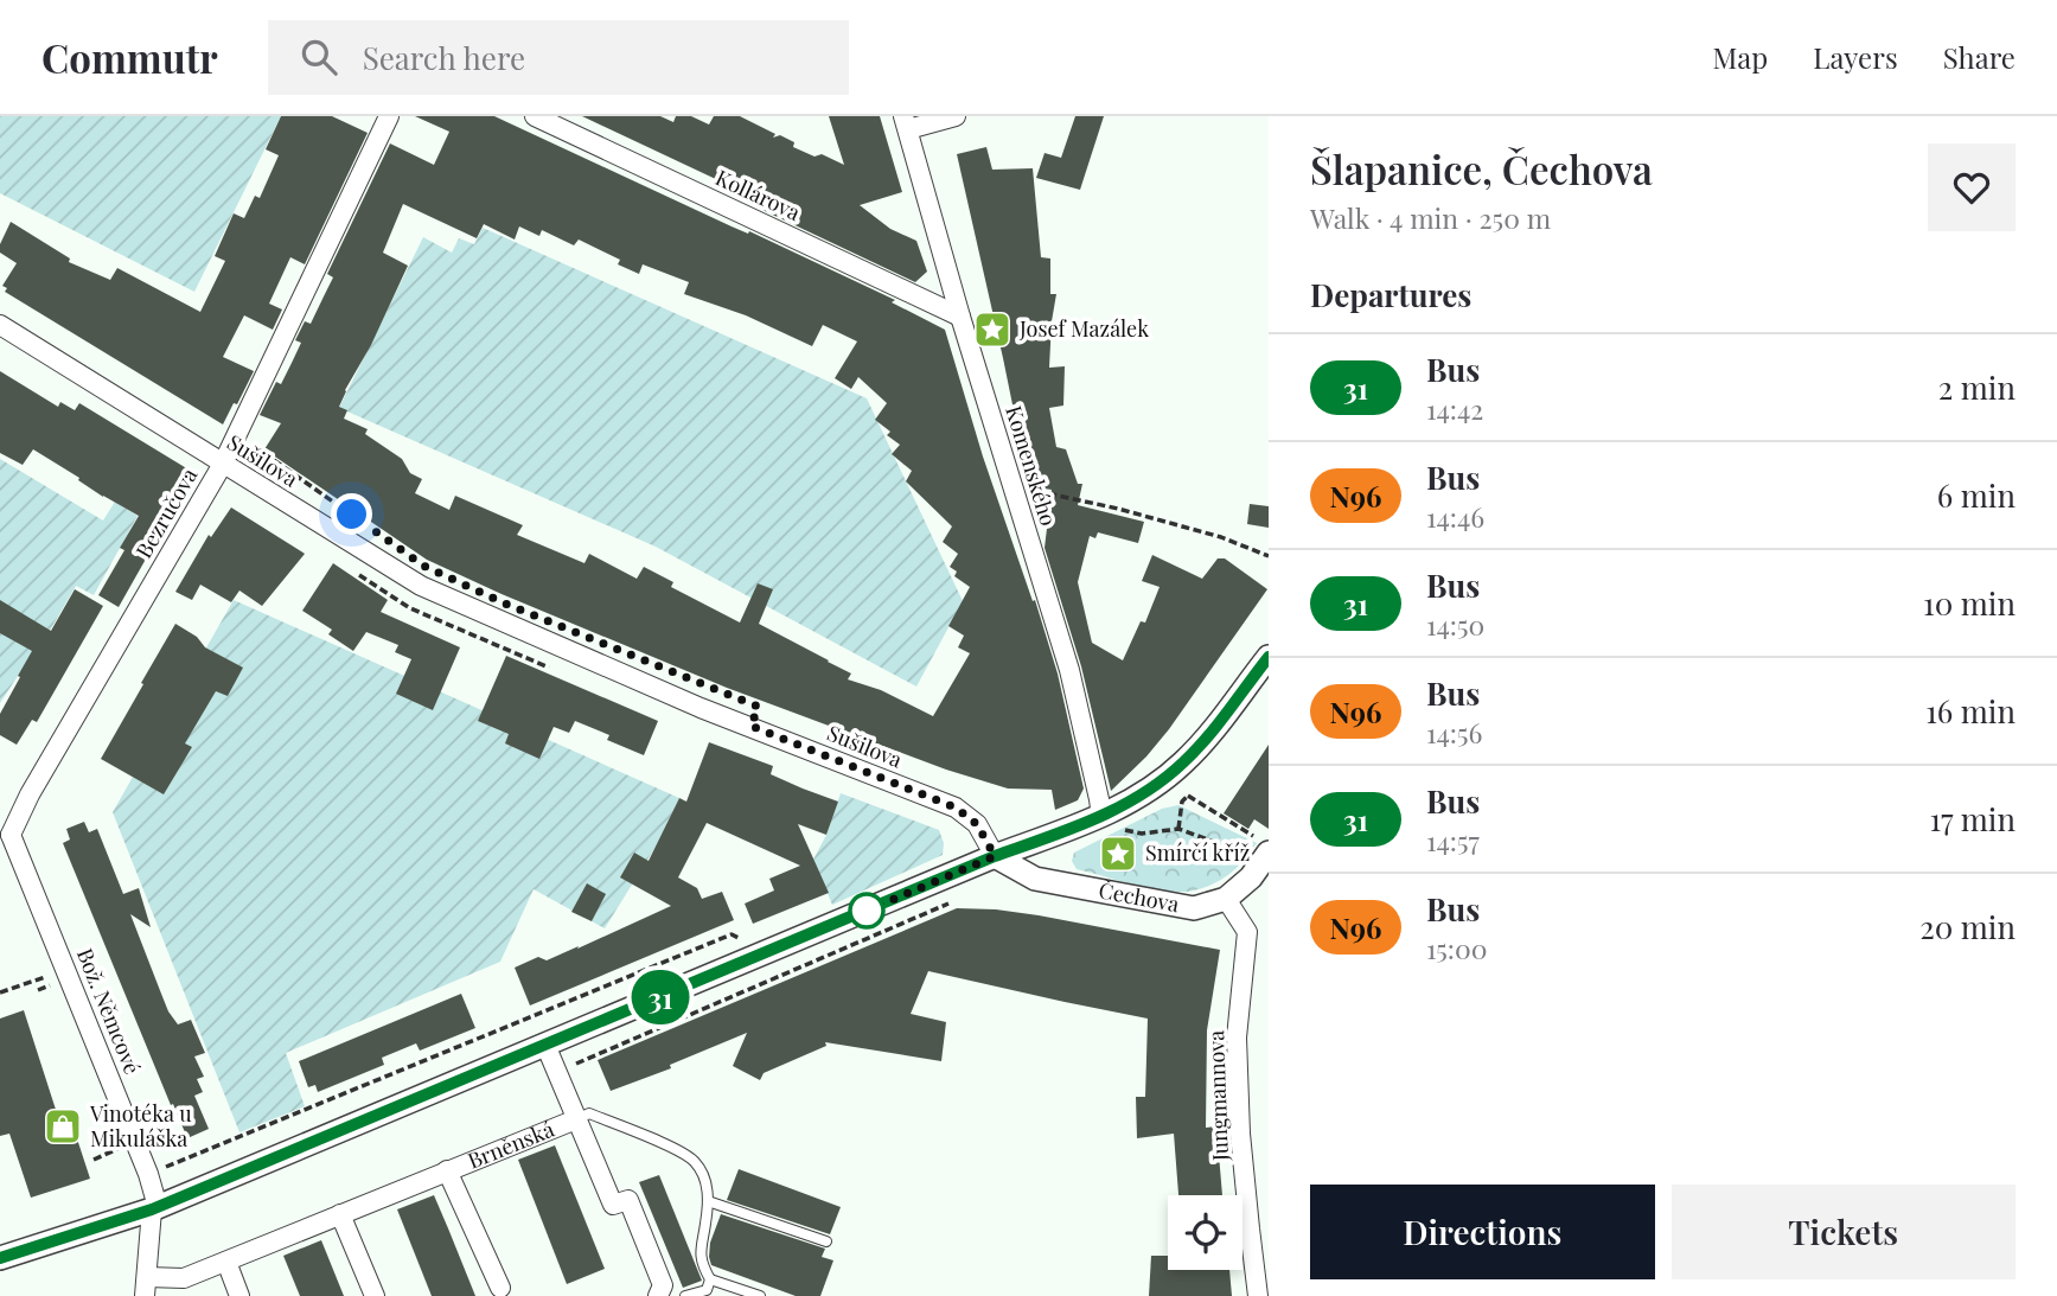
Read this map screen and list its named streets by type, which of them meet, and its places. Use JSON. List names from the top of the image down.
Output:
{
  "streets": {
    "street": [
      "Kollárova",
      "Sušilova",
      "Komenského",
      "Bezručova",
      "Čechova",
      "Bož. Němcové",
      "Jungmannova",
      "Brněnská"
    ]
  },
  "crossings": [
    ["Kollárova", "Komenského"],
    ["Sušilova", "Bezručova"],
    ["Sušilova", "Čechova"],
    ["Bezručova", "Bož. Němcové"],
    ["Čechova", "Jungmannova"],
    ["Bož. Němcové", "Brněnská"]
  ],
  "places": {
    "place": ["Josef Mazálek", "Smírčí kříž"],
    "shop": ["Vinotéka u Mikuláška"]
  },
  "lines": ["bus line 31"],
  "page": {
    "header": "Commutr",
    "search": "Search here",
    "nav": ["Map", "Layers", "Share"],
    "on_map": "31",
    "heading": [
      ["Šlapanice, Čechova", "Walk · 4 min · 250 m"],
      "Departures"
    ],
    "list": [
      {
        "mark": "31",
        "name": "Bus",
        "note": "14:42",
        "value": "2 min"
      },
      {
        "mark": "N96",
        "name": "Bus",
        "note": "14:46",
        "value": "6 min"
      },
      {
        "mark": "31",
        "name": "Bus",
        "note": "14:50",
        "value": "10 min"
      },
      {
        "mark": "N96",
        "name": "Bus",
        "note": "14:56",
        "value": "16 min"
      },
      {
        "mark": "31",
        "name": "Bus",
        "note": "14:57",
        "value": "17 min"
      },
      {
        "mark": "N96",
        "name": "Bus",
        "note": "15:00",
        "value": "20 min"
      }
    ],
    "buttons": ["Directions", "Tickets"]
  }
}
